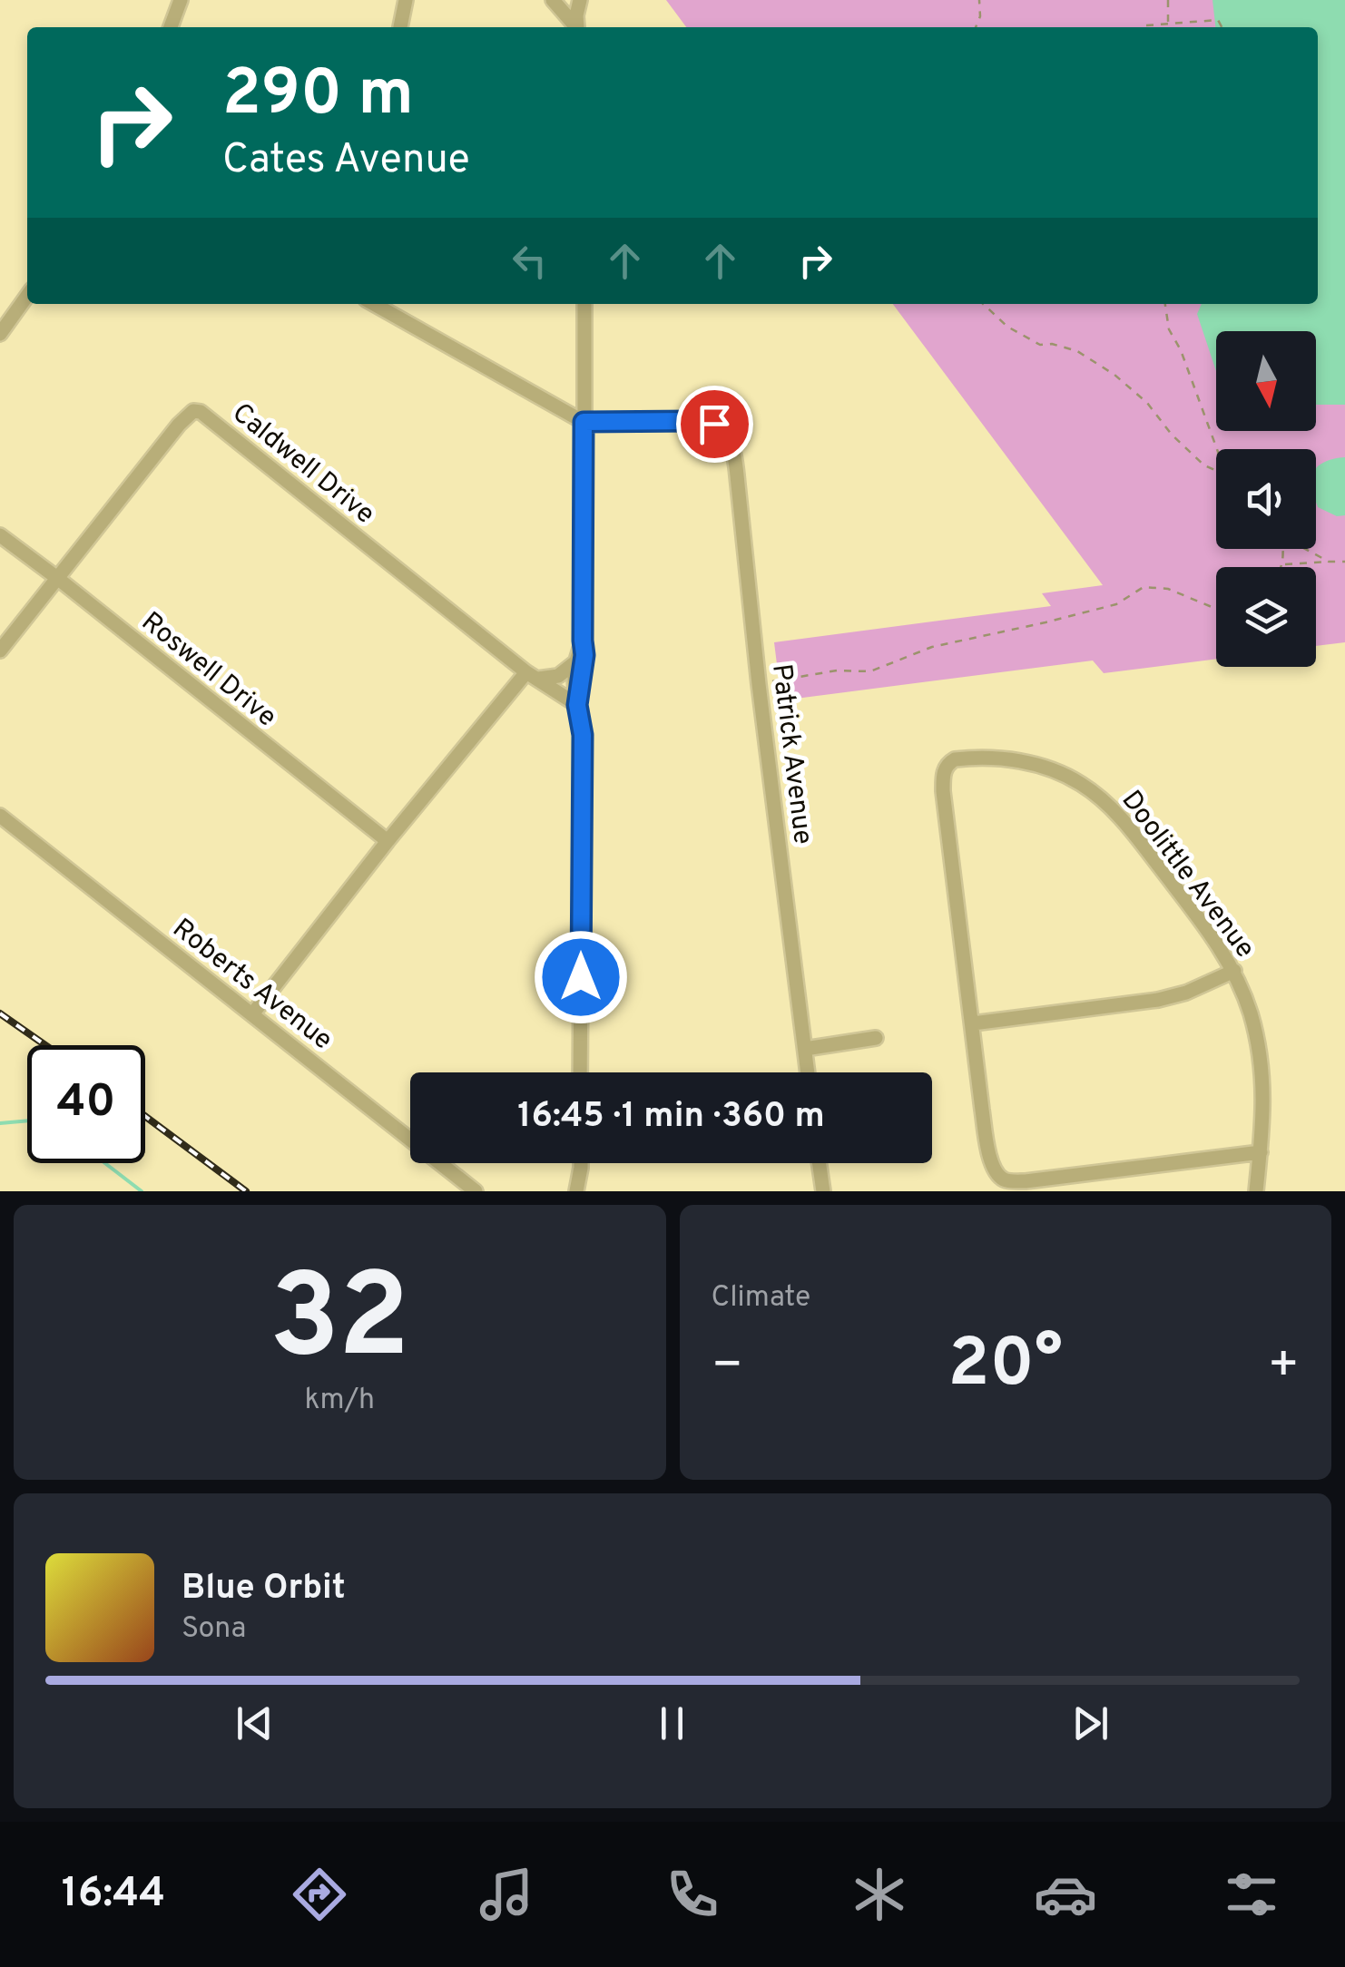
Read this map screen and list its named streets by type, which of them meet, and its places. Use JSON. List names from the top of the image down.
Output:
{
  "streets": {
    "street": [
      "Caldwell Drive",
      "Roswell Drive",
      "Patrick Avenue",
      "Doolittle Avenue",
      "Roberts Avenue"
    ]
  },
  "crossings": [
    ["Caldwell Drive", "Roswell Drive"]
  ],
  "north": "bottom",
  "page": {
    "turn": ["290 m", "Cates Avenue"],
    "limit": "40",
    "trip": "16:45 · 1 min · 360 m",
    "tile": [
      ["32", "km/h"],
      "Climate"
    ],
    "heat": ["−", "20°", "+"],
    "song": ["Blue Orbit", "Sona"],
    "tabs": "16:44"
  }
}
